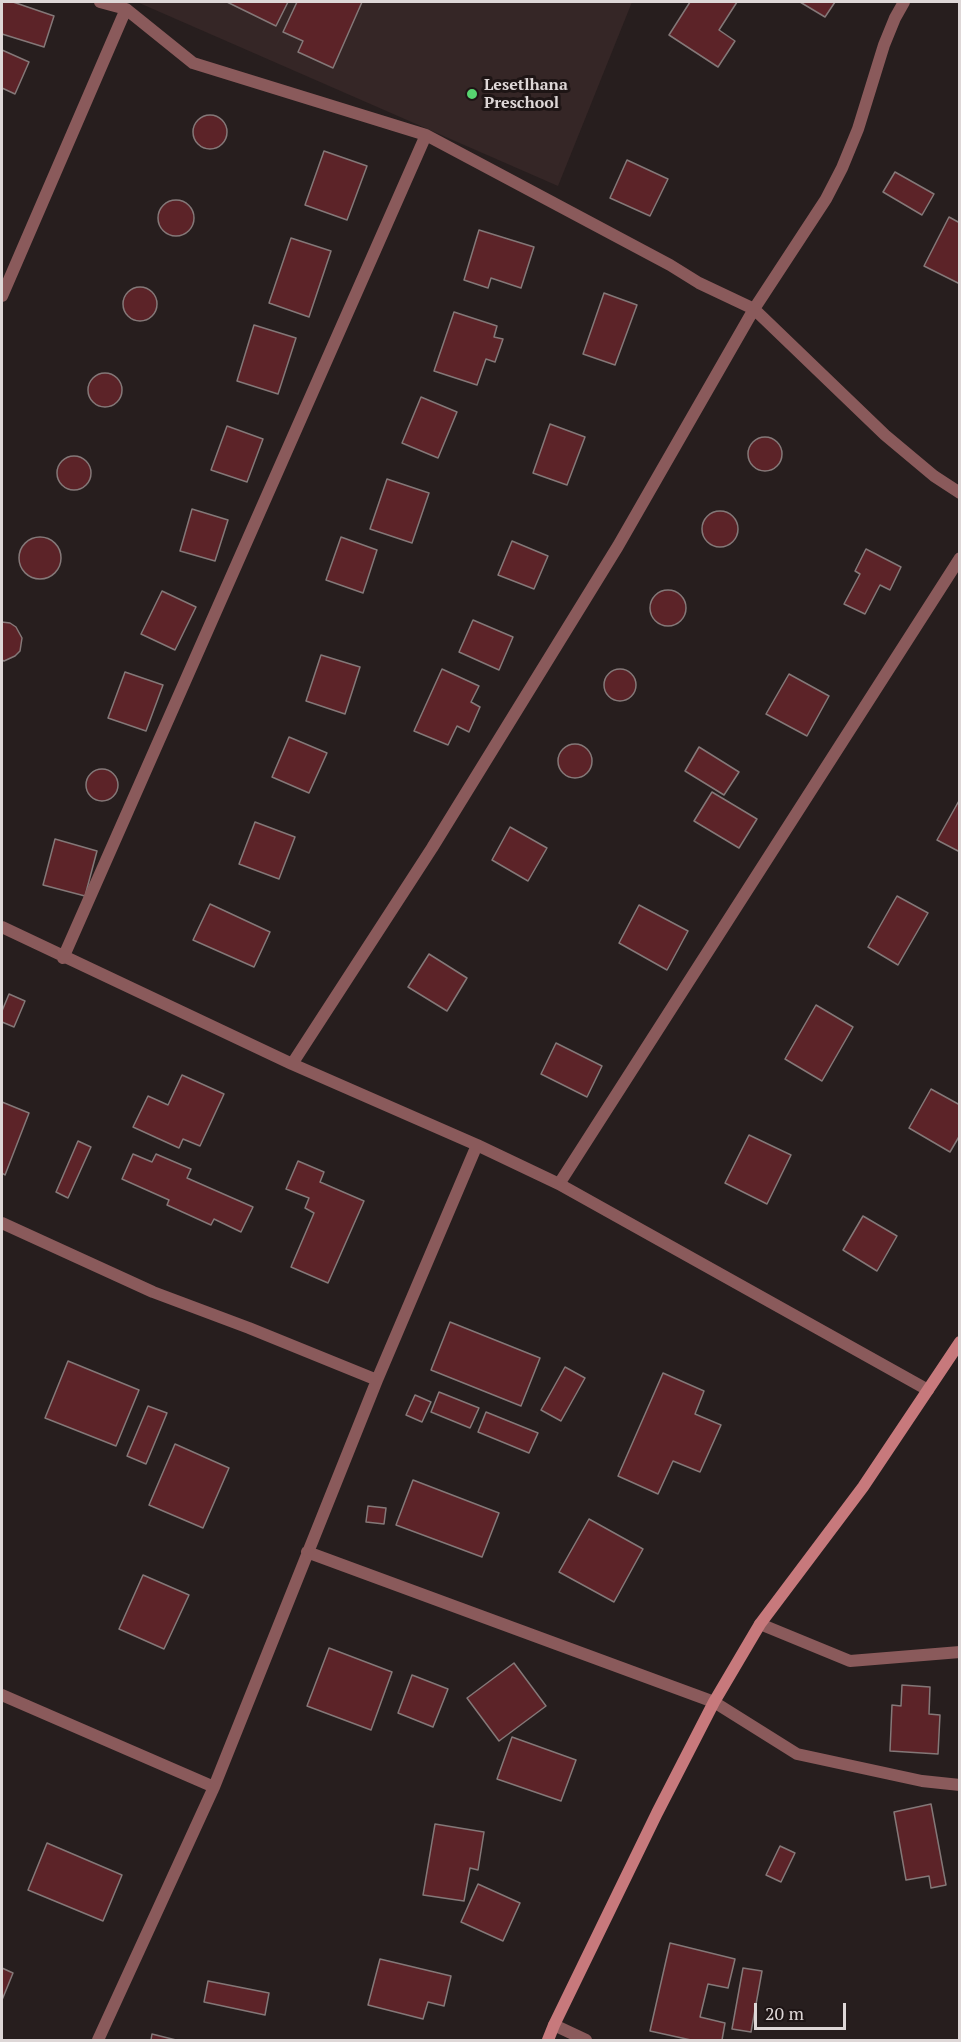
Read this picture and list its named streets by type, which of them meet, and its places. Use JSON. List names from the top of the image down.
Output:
{
  "places": ["Lesetlhana Preschool"],
  "scale_bar": "20 m"
}
